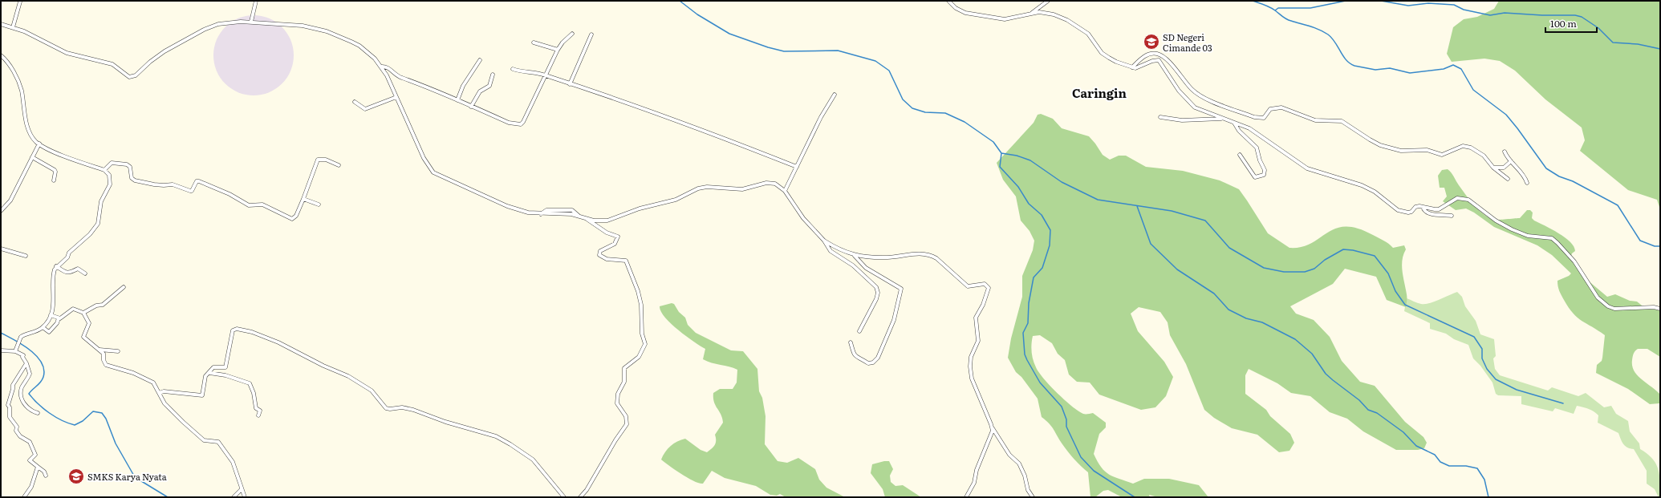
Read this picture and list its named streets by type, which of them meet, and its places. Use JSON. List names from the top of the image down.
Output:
{
  "districts": ["Caringin"],
  "places": {
    "school or university": ["SD Negeri Cimande 03", "SMKS Karya Nyata"]
  },
  "scale_bar": "100 m"
}
